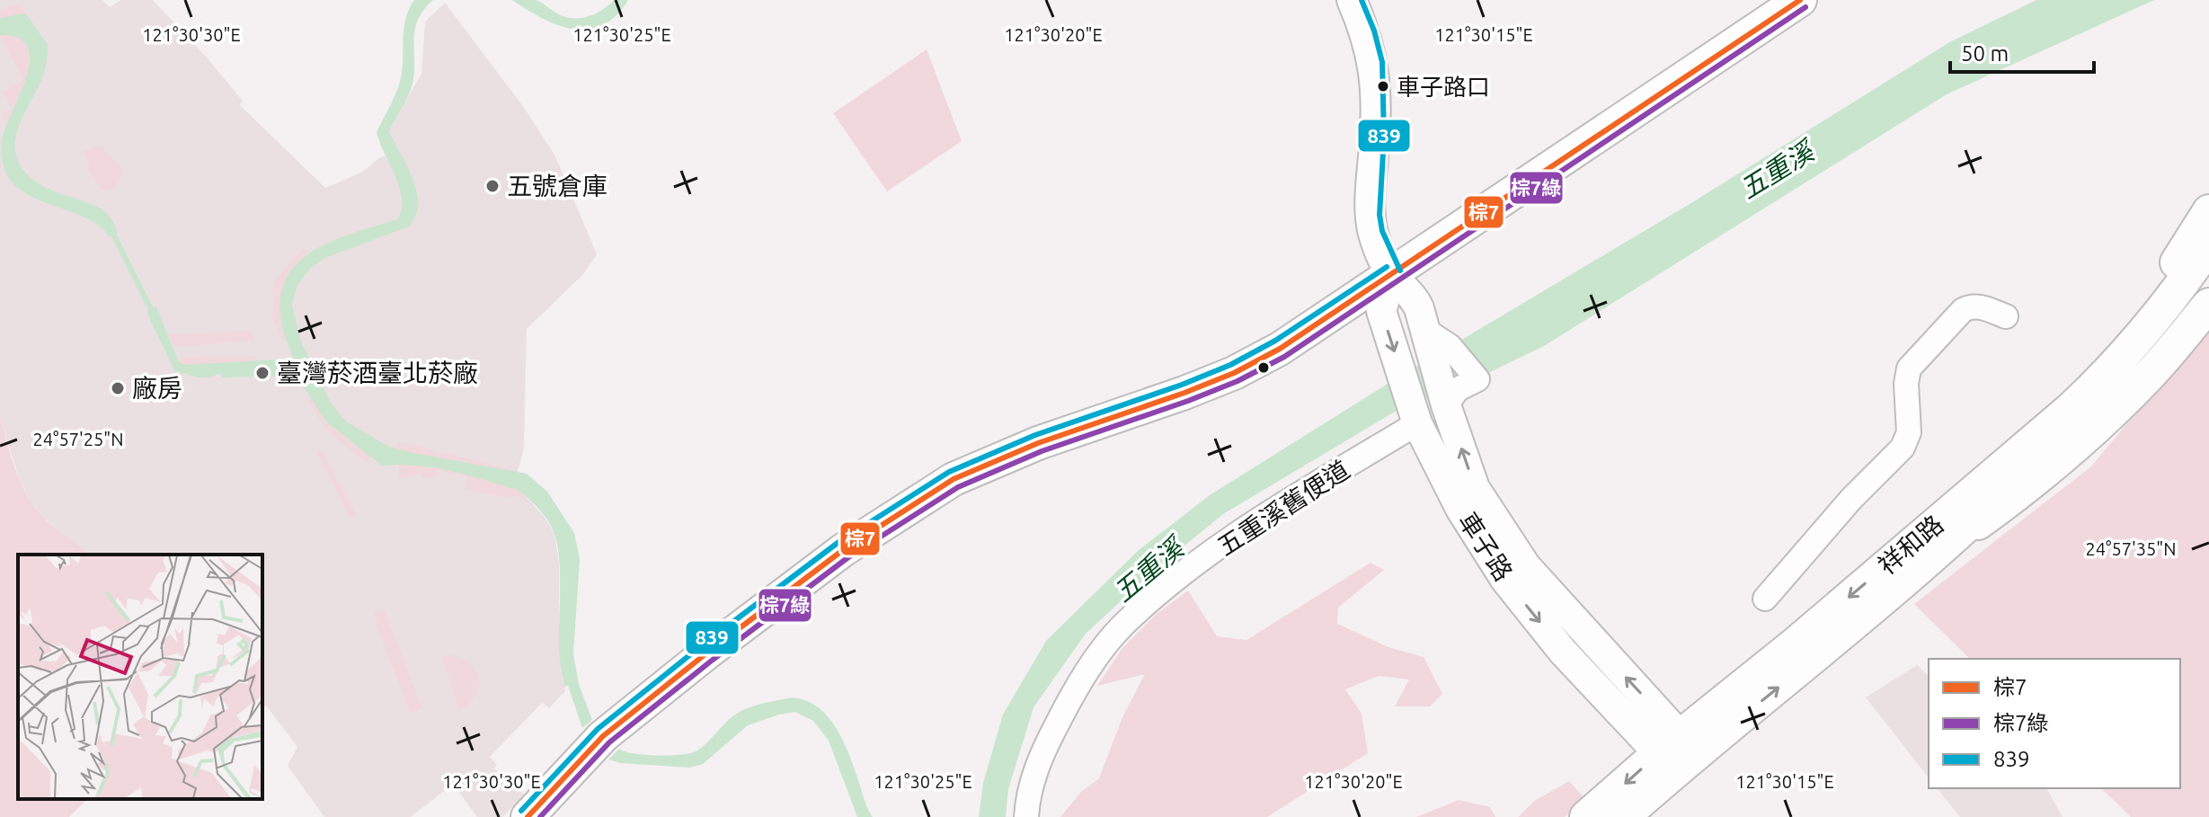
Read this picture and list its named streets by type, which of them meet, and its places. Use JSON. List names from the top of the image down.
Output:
{
  "streets": {
    "main road": ["祥和路"],
    "street": ["五重溪舊便道", "車子路"]
  },
  "crossings": [
    ["五重溪舊便道", "車子路"],
    ["祥和路", "車子路"]
  ],
  "water": ["五重溪"],
  "places": [
    "車子路口",
    "五號倉庫",
    "臺灣菸酒臺北菸廠",
    "廠房"
  ],
  "lines": ["transit line 棕7", "transit line 839", "transit line 棕7綠"],
  "legend": ["棕7", "棕7綠", "839"],
  "scale_bar": "50 m",
  "coordinates": [
    "121°30'30\"E",
    "121°30'25\"E",
    "121°30'20\"E",
    "121°30'15\"E",
    "24°57'25\"N",
    "24°57'35\"N"
  ]
}
